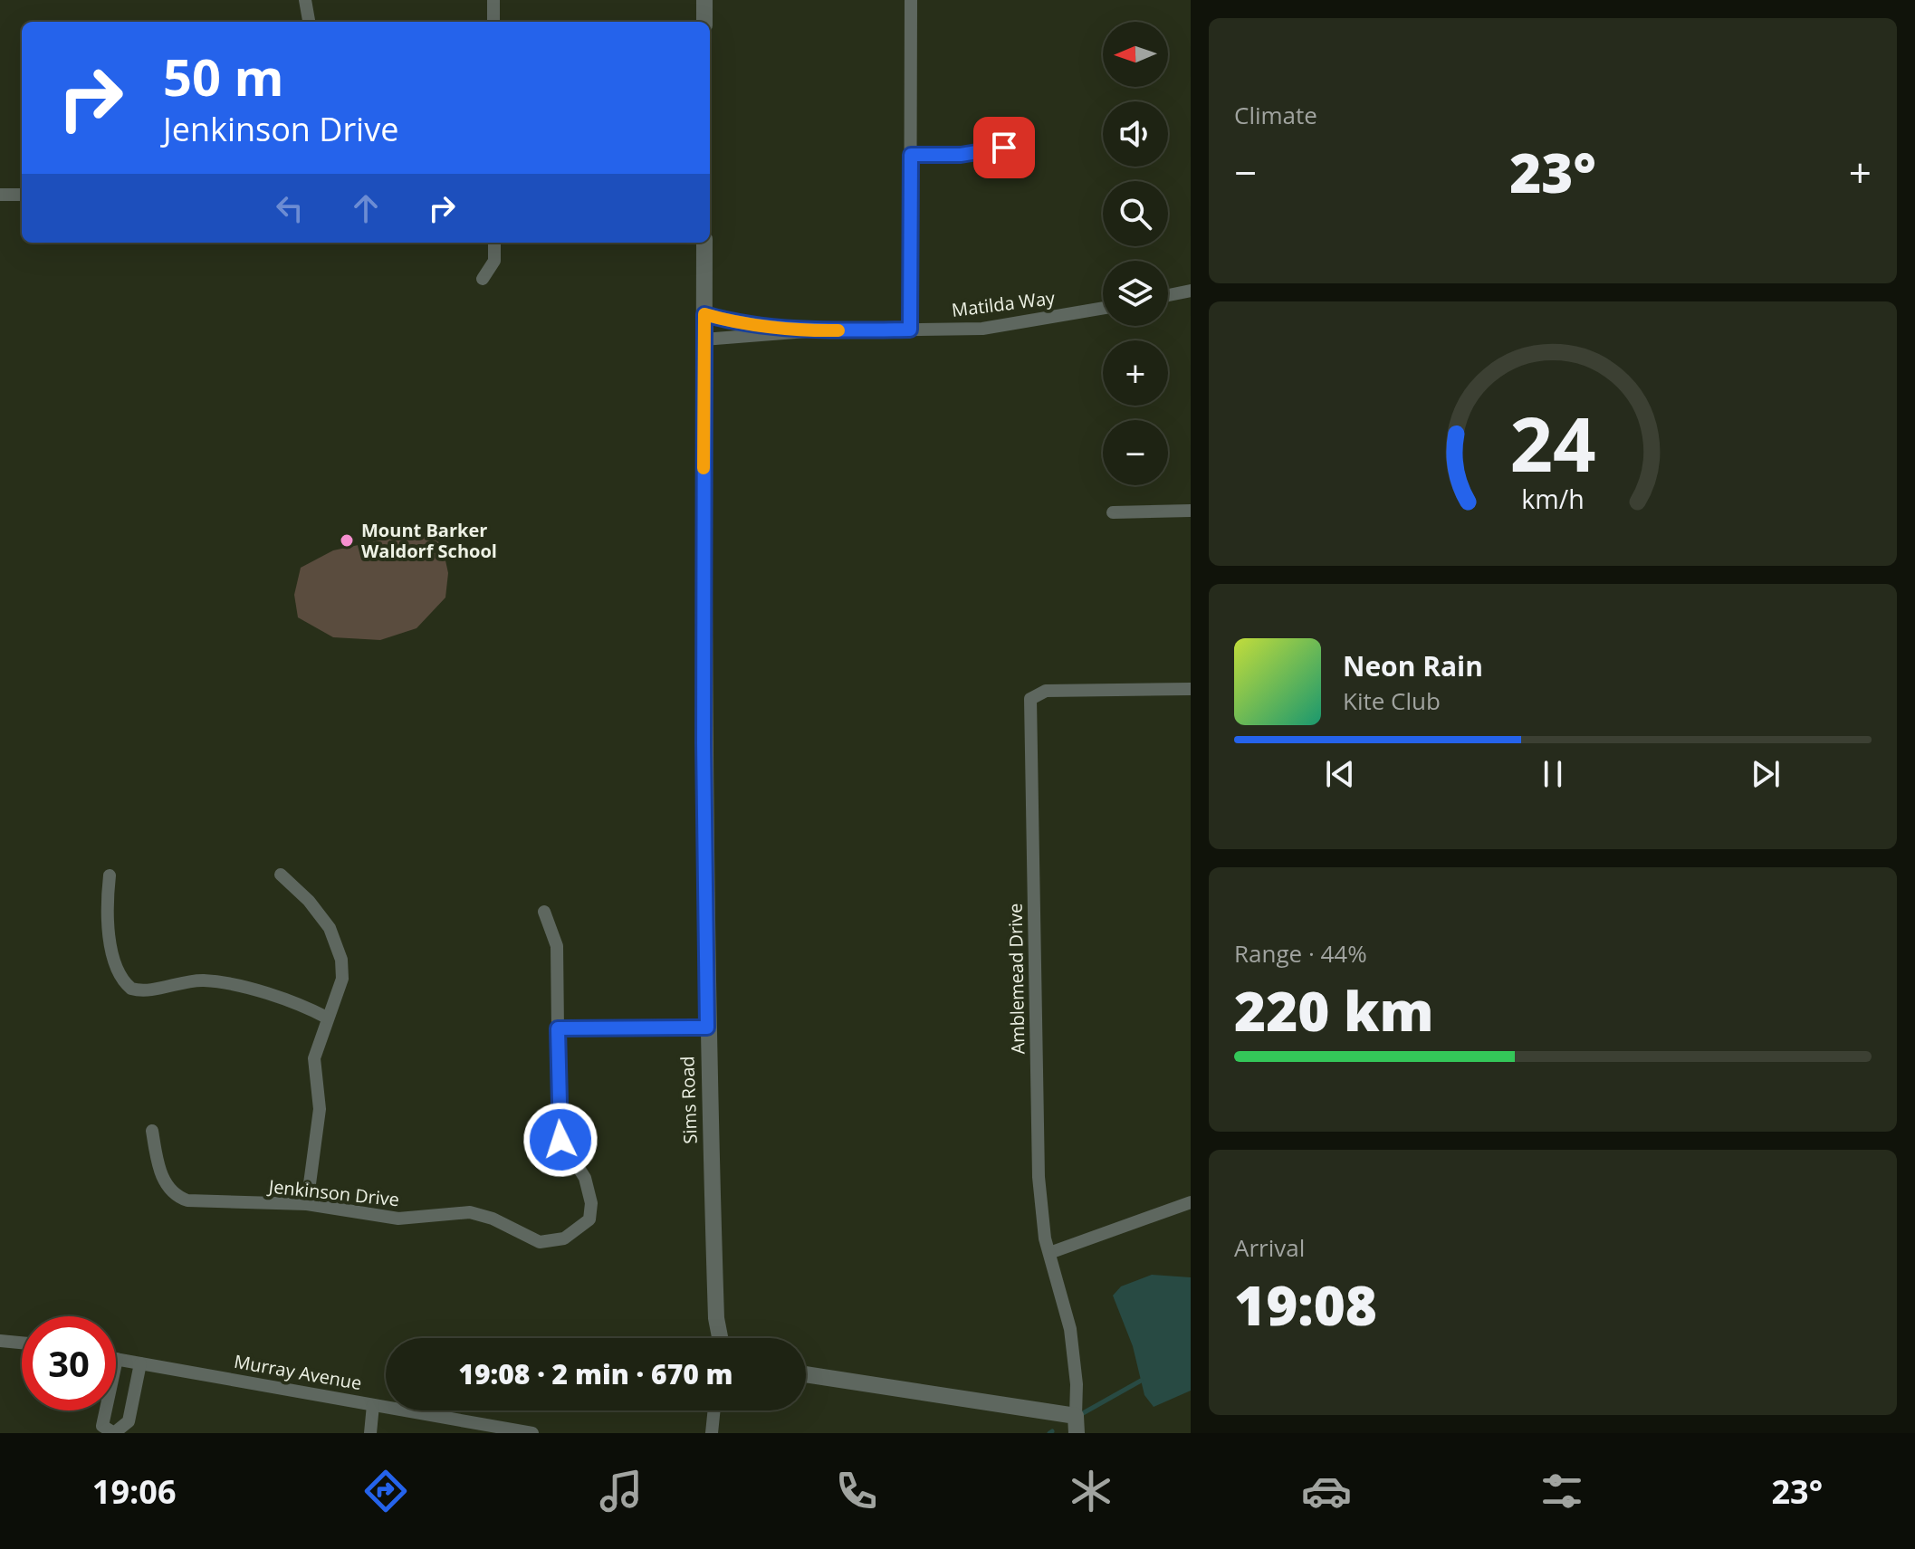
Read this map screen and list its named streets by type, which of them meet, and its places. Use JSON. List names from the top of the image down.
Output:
{
  "streets": {
    "street": [
      "Matilda Way",
      "Amblemead Drive",
      "Sims Road",
      "Jenkinson Drive",
      "Murray Avenue"
    ]
  },
  "crossings": [
    ["Matilda Way", "Sims Road"]
  ],
  "places": ["Mount Barker Waldorf School"],
  "north": "left",
  "page": {
    "tile": [
      "Climate",
      ["Range · 44%", "220 km"],
      ["Arrival", "19:08"]
    ],
    "map_buttons": ["+", "−"],
    "turn": ["50 m", "Jenkinson Drive"],
    "heat": ["−", "23°", "+"],
    "song": ["Neon Rain", "Kite Club"],
    "limit": "30",
    "trip": "19:08 · 2 min · 670 m",
    "tabs": ["19:06", "23°"],
    "gauge": ["24", "km/h"]
  }
}
